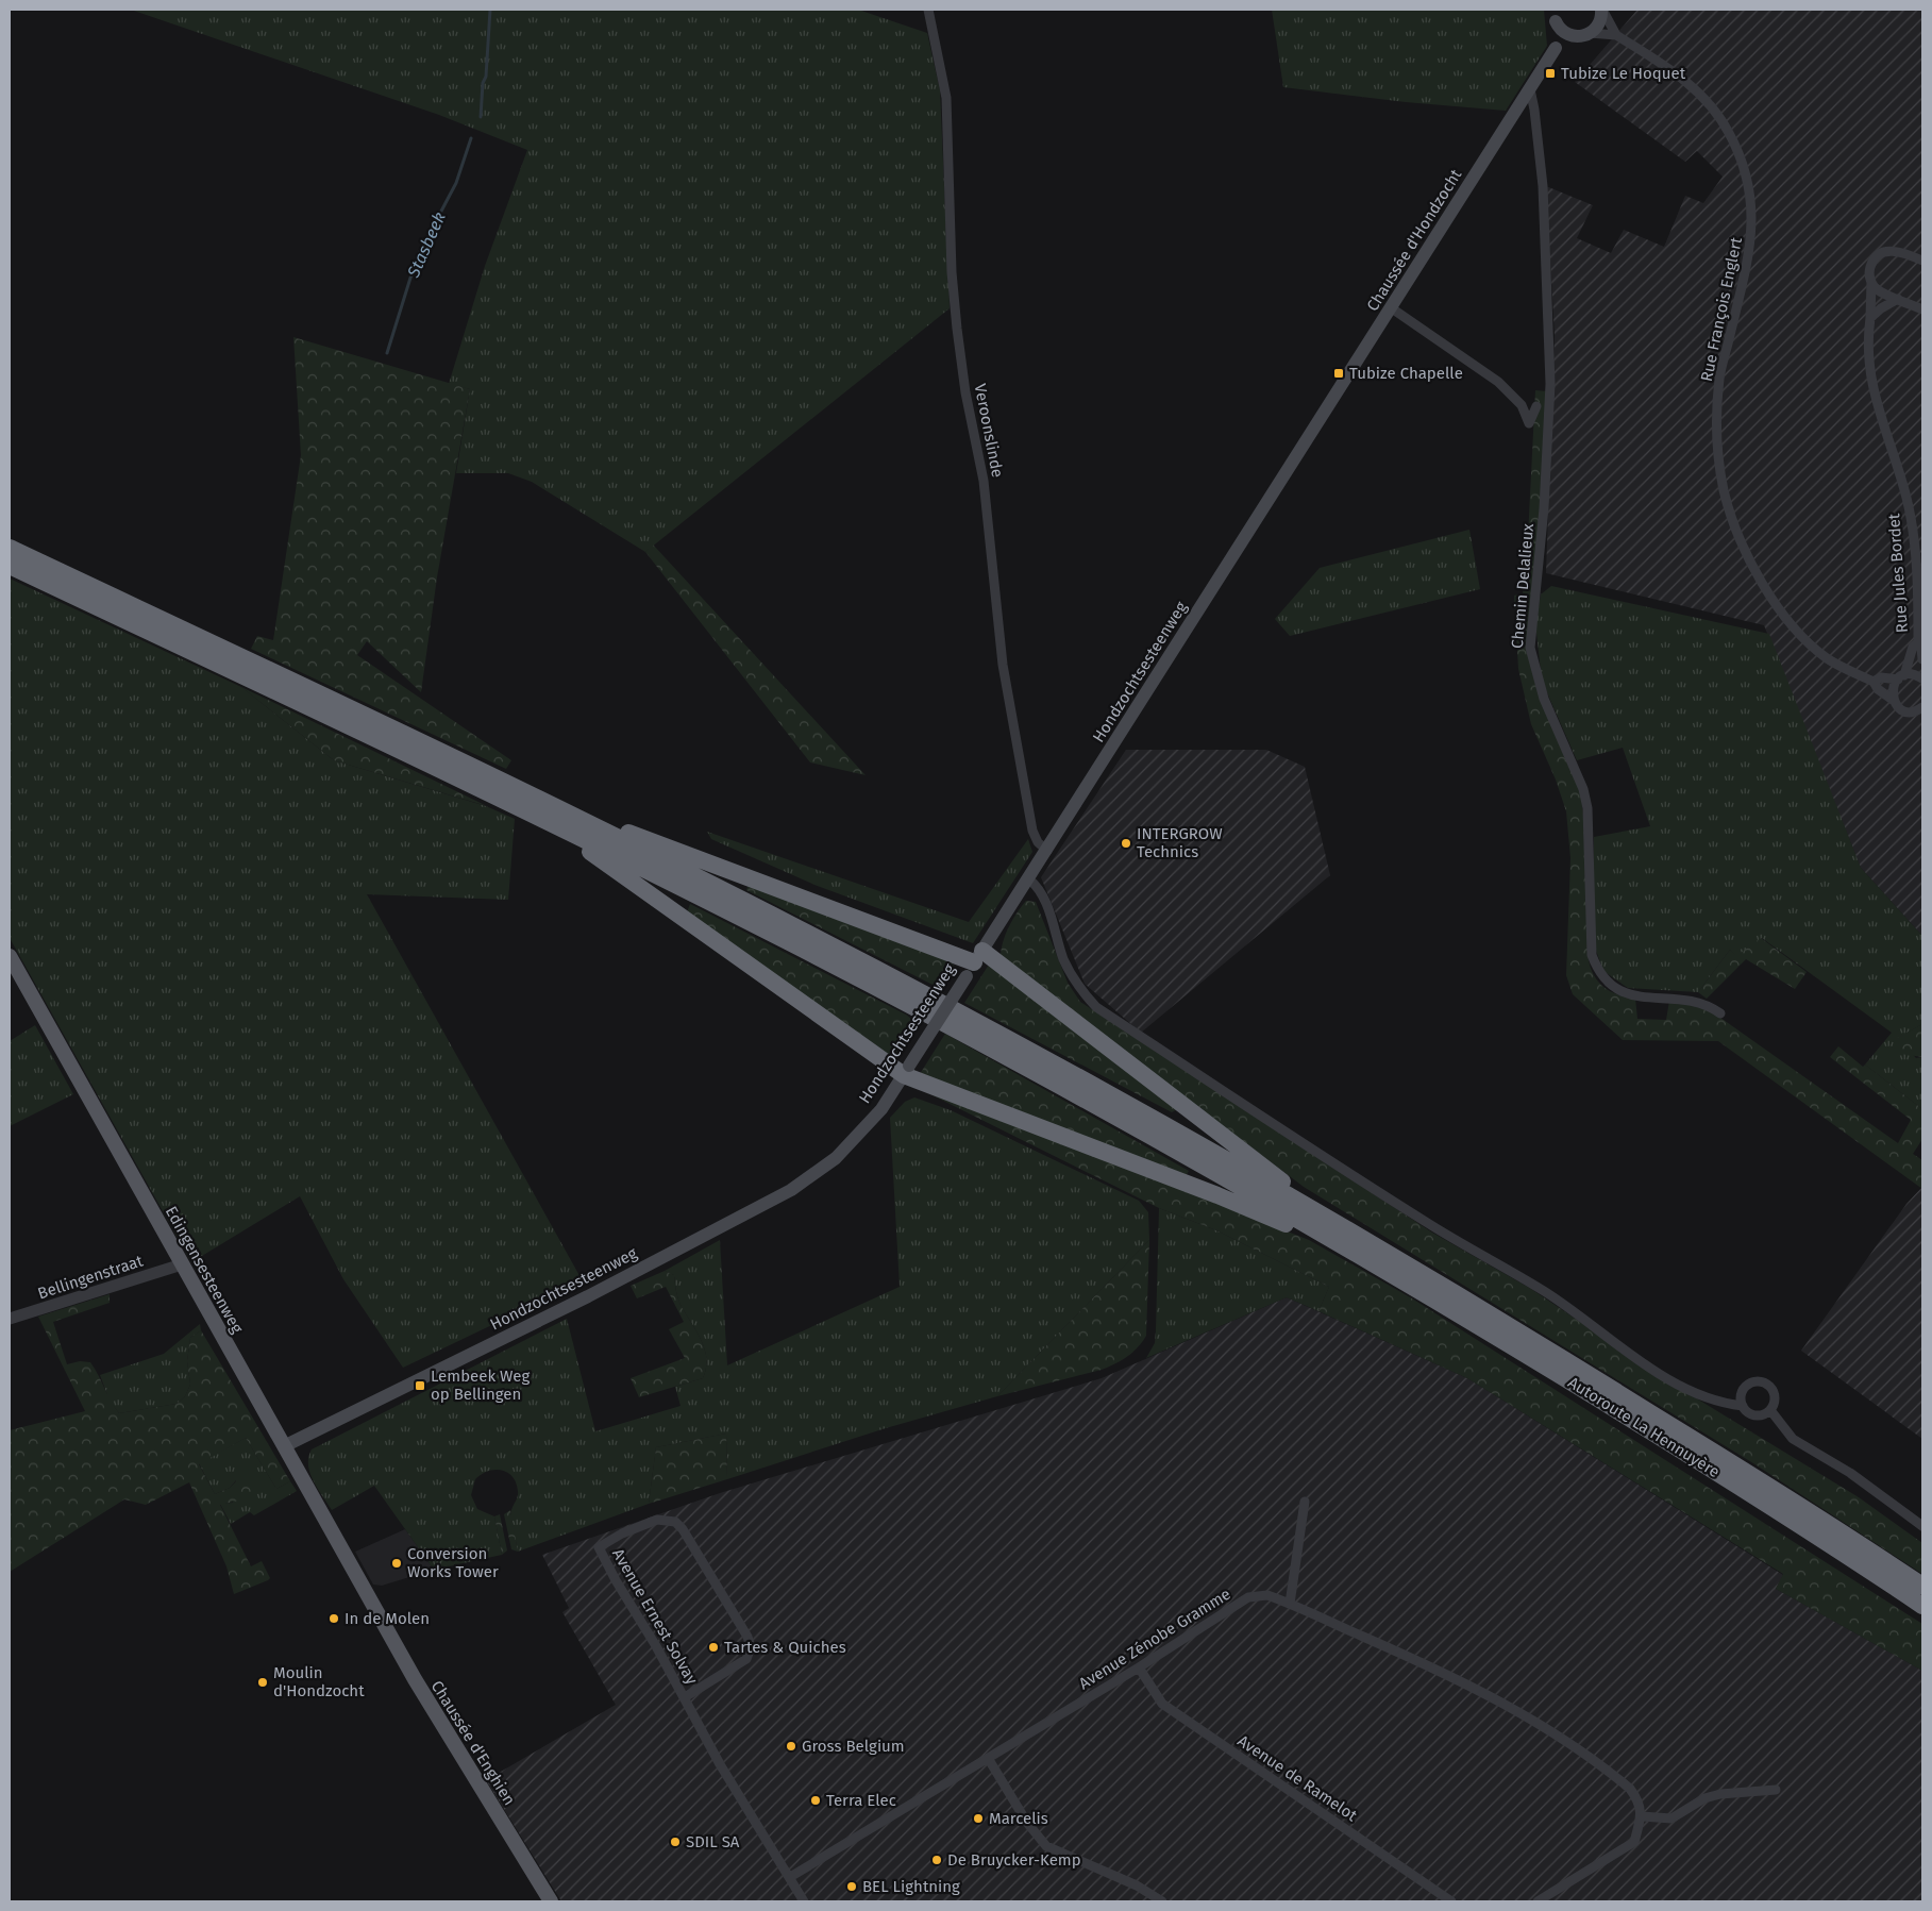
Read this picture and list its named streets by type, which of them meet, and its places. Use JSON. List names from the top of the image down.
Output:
{
  "streets": {
    "highway": ["Autoroute La Hennuyère"],
    "main road": [
      "Chaussée d'Hondzocht",
      "Hondzochtsesteenweg",
      "Edingensesteenweg",
      "Chaussée d'Enghien"
    ],
    "street": [
      "Rue François Englert",
      "Veroonslinde",
      "Rue Jules Bordet",
      "Chemin Delalieux",
      "Bellingenstraat",
      "Avenue Ernest Solvay",
      "Avenue Zénobe Gramme",
      "Avenue de Ramelot"
    ]
  },
  "crossings": [
    ["Chaussée d'Hondzocht", "Chemin Delalieux"],
    ["Chaussée d'Hondzocht", "Hondzochtsesteenweg"],
    ["Veroonslinde", "Hondzochtsesteenweg"],
    ["Hondzochtsesteenweg", "Edingensesteenweg"],
    ["Edingensesteenweg", "Bellingenstraat"],
    ["Edingensesteenweg", "Chaussée d'Enghien"],
    ["Avenue Ernest Solvay", "Avenue Zénobe Gramme"],
    ["Avenue Zénobe Gramme", "Avenue de Ramelot"]
  ],
  "water": ["Stasbeek"],
  "places": {
    "transit": ["Tubize Le Hoquet", "Tubize Chapelle", "Lembeek Weg op Bellingen"],
    "other": [
      "INTERGROW Technics",
      "Conversion Works Tower",
      "In de Molen",
      "Tartes & Quiches",
      "Moulin d'Hondzocht",
      "Gross Belgium",
      "Terra Elec",
      "Marcelis",
      "SDIL SA",
      "De Bruycker-Kemp",
      "BEL Lightning"
    ]
  }
}
